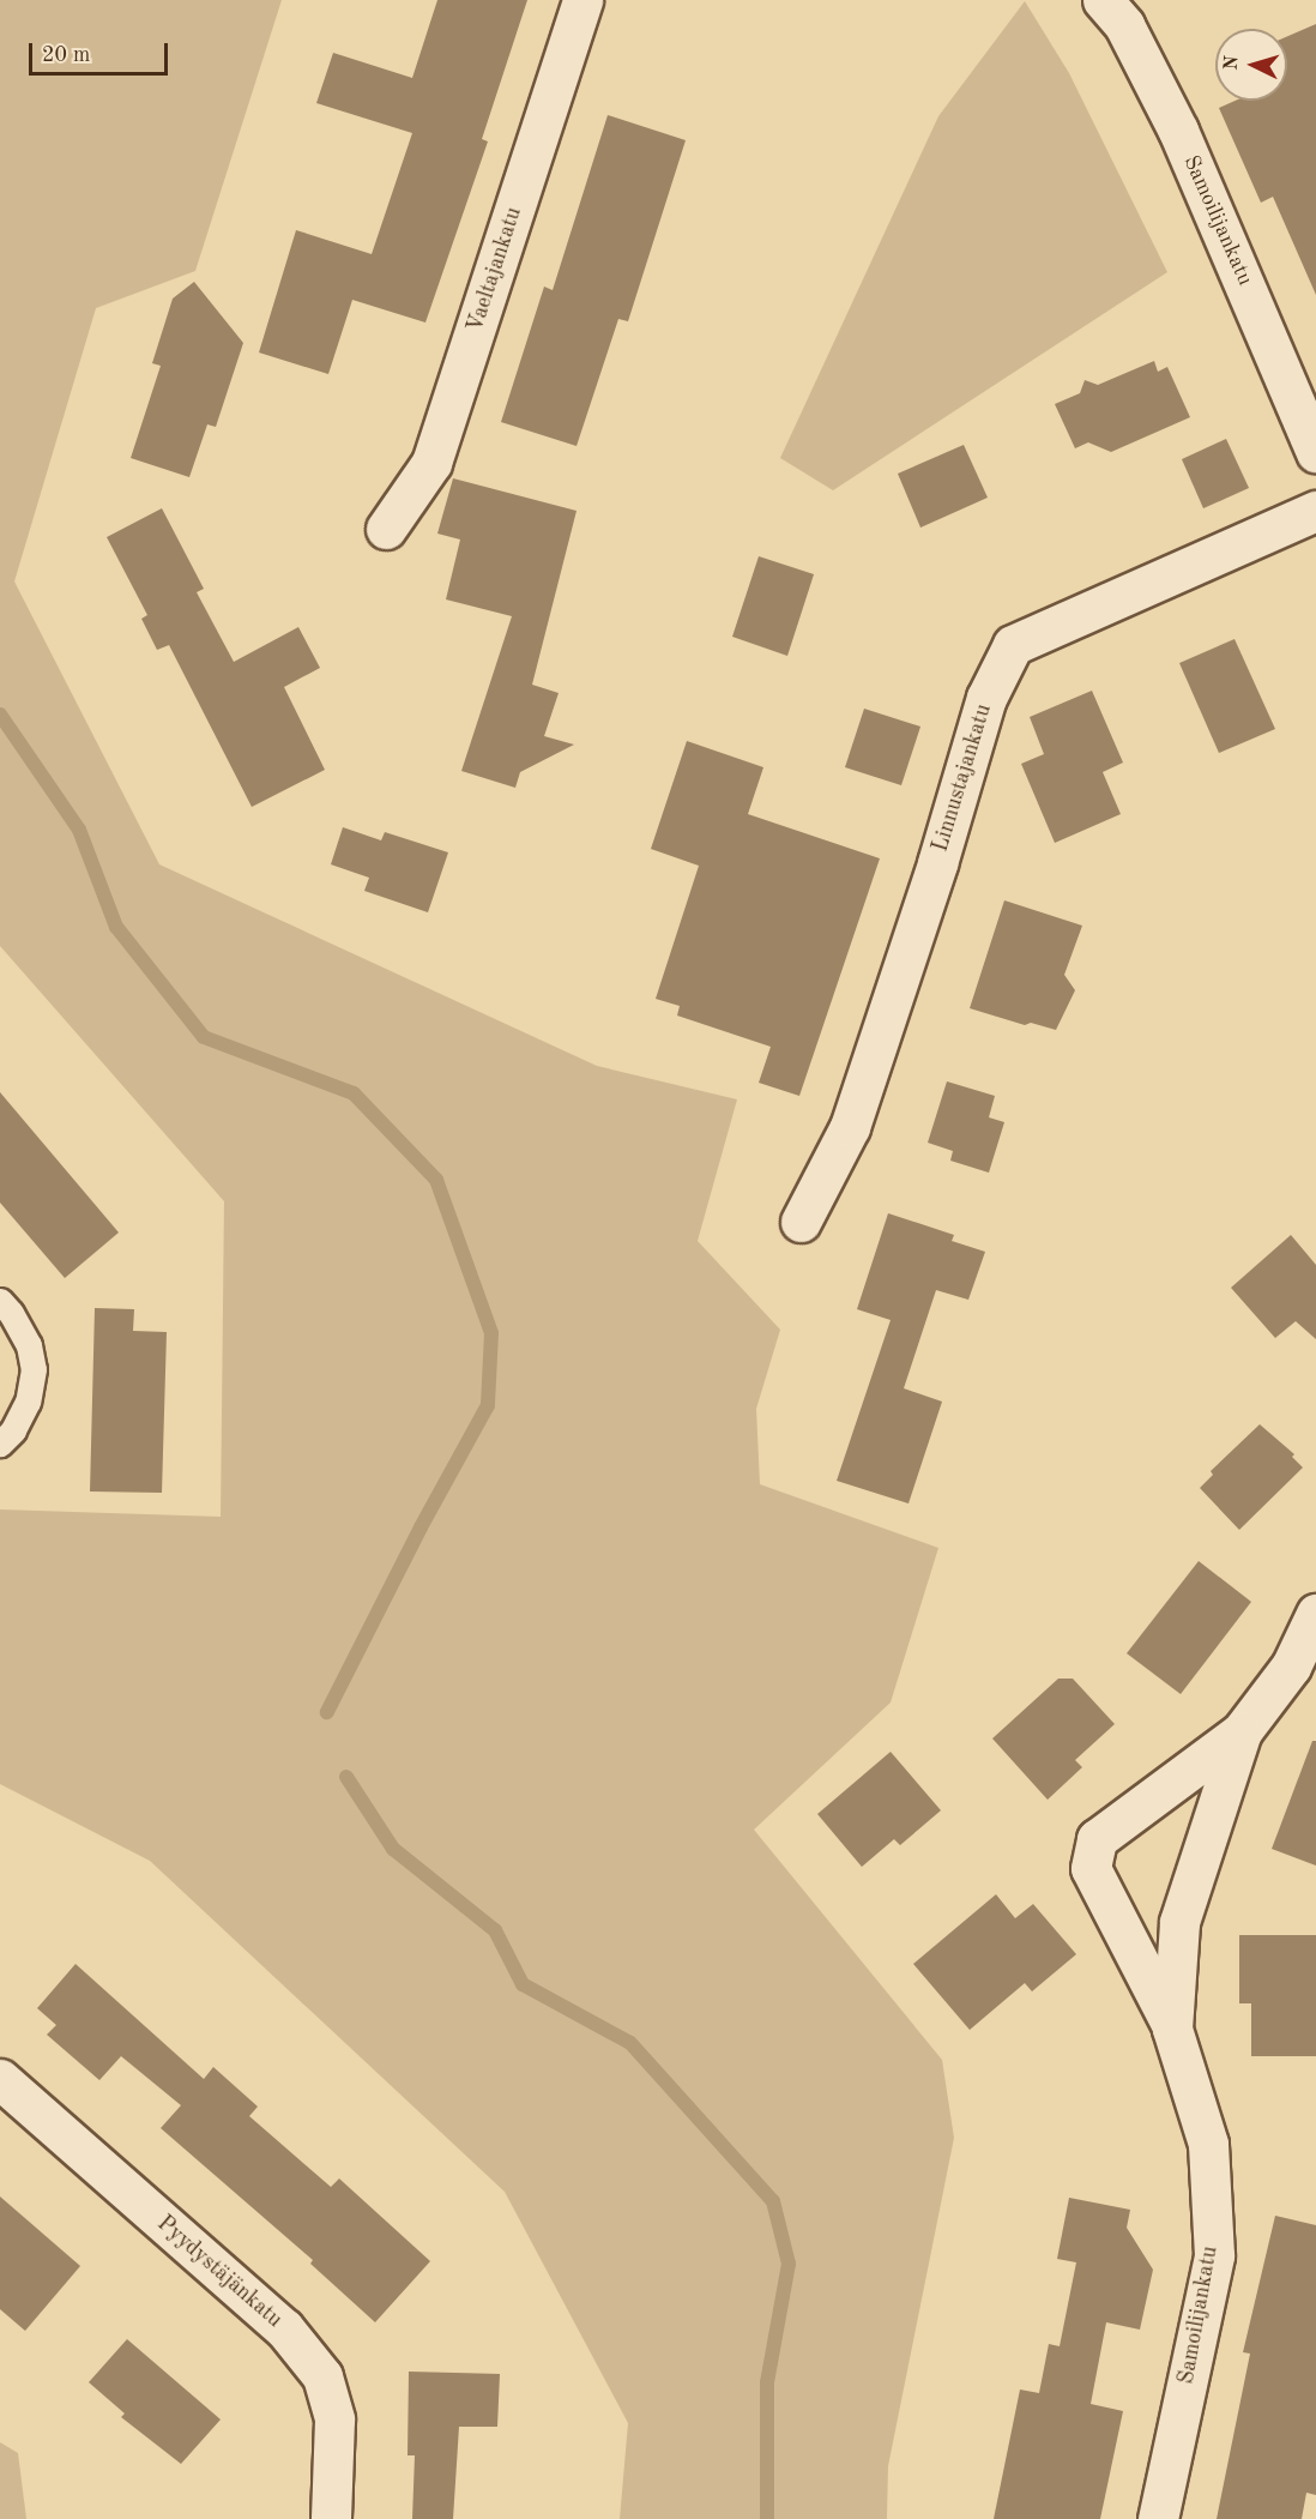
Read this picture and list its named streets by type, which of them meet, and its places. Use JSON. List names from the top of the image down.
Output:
{
  "streets": {
    "street": [
      "Samoilijankatu",
      "Vaeltajankatu",
      "Linnustajankatu",
      "Pyydystäjänkatu"
    ]
  },
  "scale_bar": "20 m",
  "north": "left"
}
